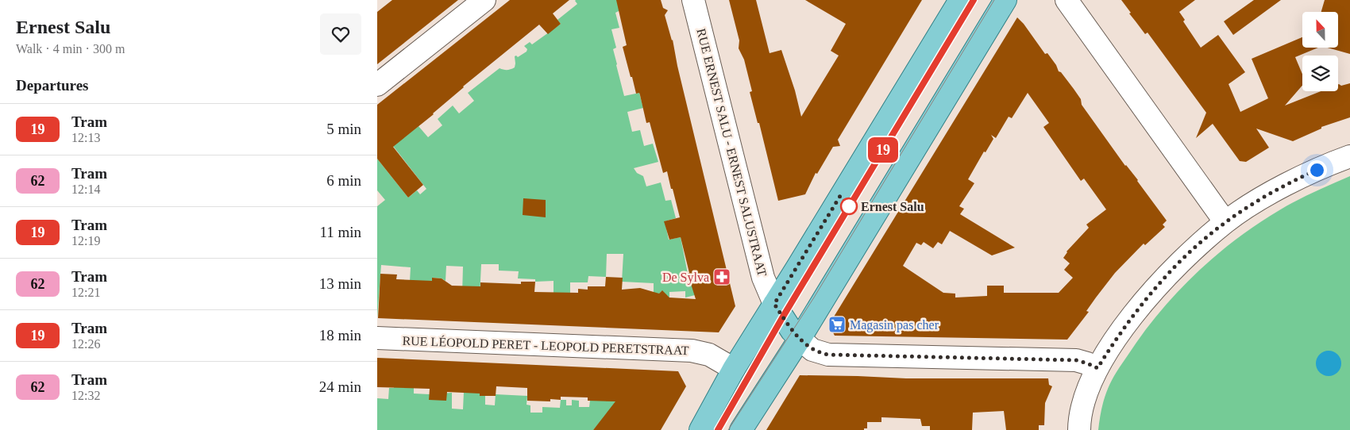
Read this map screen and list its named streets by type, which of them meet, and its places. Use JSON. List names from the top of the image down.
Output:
{
  "streets": {
    "street": ["RUE ERNEST SALU - ERNEST SALUSTRAAT", "RUE LÉOPOLD PERET - LEOPOLD PERETSTRAAT"]
  },
  "places": {
    "other": ["Ernest Salu"],
    "pharmacy": ["De Sylva"],
    "supermarket": ["Magasin pas cher"]
  },
  "lines": ["tram line 19"],
  "north": "top",
  "page": {
    "heading": [
      ["Ernest Salu", "Walk · 4 min · 300 m"],
      "Departures"
    ],
    "on_map": "19",
    "list": [
      {
        "mark": "19",
        "name": "Tram",
        "note": "12:13",
        "value": "5 min"
      },
      {
        "mark": "62",
        "name": "Tram",
        "note": "12:14",
        "value": "6 min"
      },
      {
        "mark": "19",
        "name": "Tram",
        "note": "12:19",
        "value": "11 min"
      },
      {
        "mark": "62",
        "name": "Tram",
        "note": "12:21",
        "value": "13 min"
      },
      {
        "mark": "19",
        "name": "Tram",
        "note": "12:26",
        "value": "18 min"
      },
      {
        "mark": "62",
        "name": "Tram",
        "note": "12:32",
        "value": "24 min"
      }
    ]
  }
}
